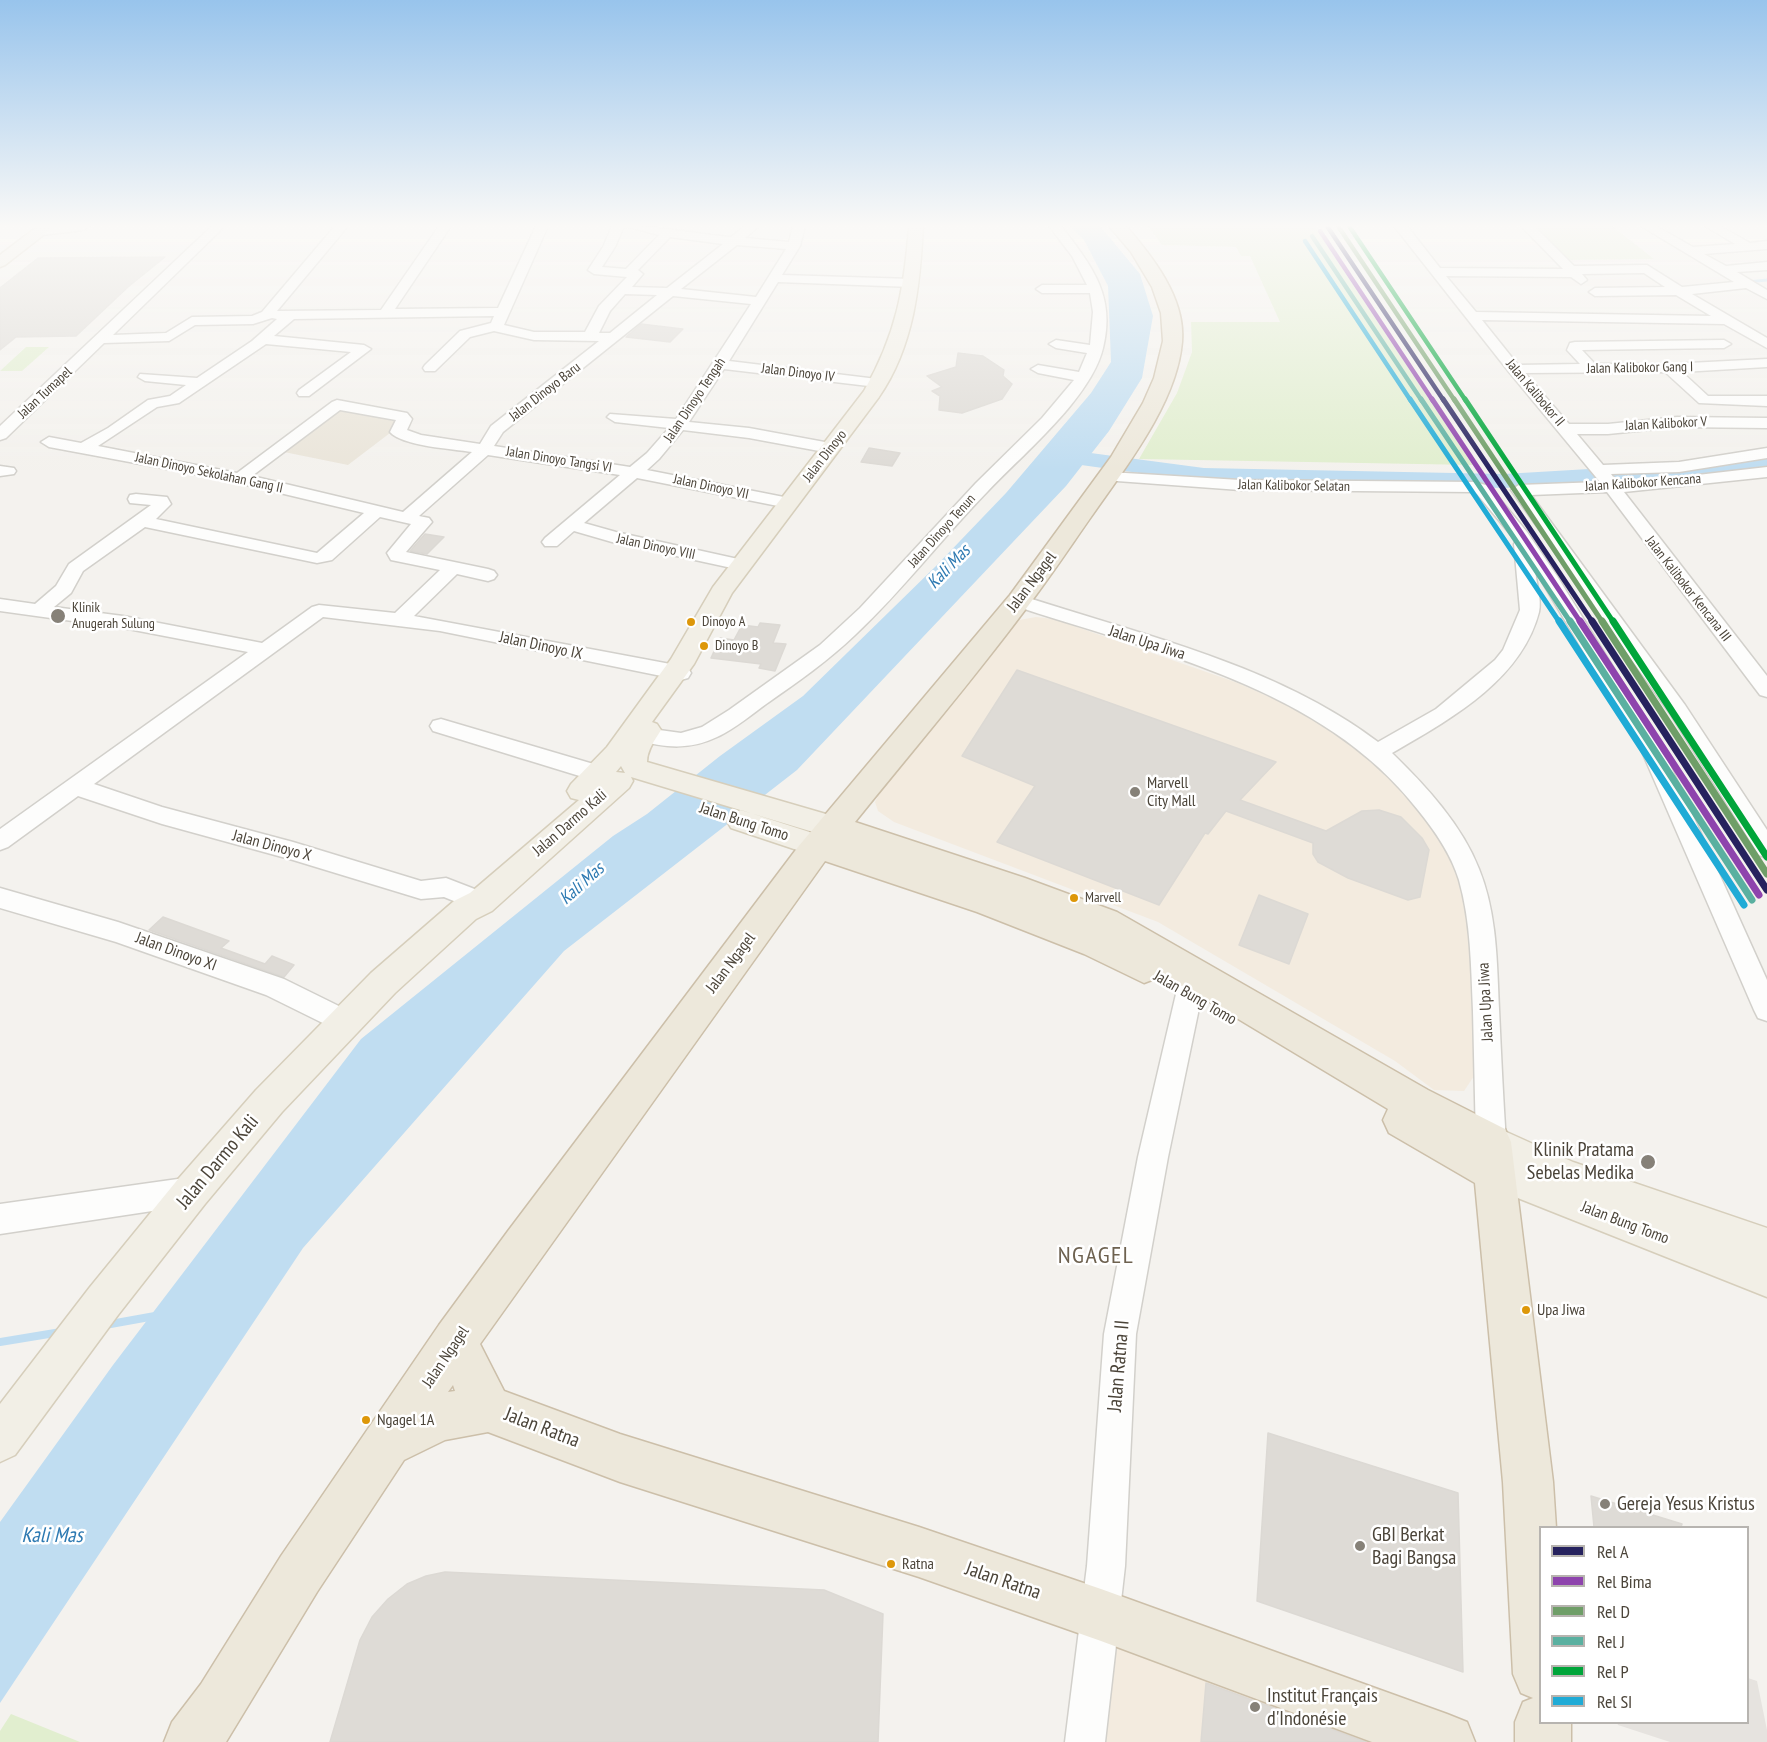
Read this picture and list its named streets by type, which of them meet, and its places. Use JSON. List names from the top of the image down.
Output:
{
  "streets": {
    "highway": [
      "Jalan Ngagel",
      "Jalan Upa Jiwa",
      "Jalan Bung Tomo",
      "Jalan Ratna"
    ],
    "main road": ["Jalan Dinoyo", "Jalan Darmo Kali"],
    "street": [
      "Jalan Kalibokor Gang I",
      "Jalan Dinoyo IV",
      "Jalan Dinoyo Baru",
      "Jalan Tumapel",
      "Jalan Kalibokor II",
      "Jalan Dinoyo Tengah",
      "Jalan Kalibokor V",
      "Jalan Dinoyo Tangsi VI",
      "Jalan Dinoyo Sekolahan Gang II",
      "Jalan Kalibokor Kencana",
      "Jalan Kalibokor Selatan",
      "Jalan Dinoyo VII",
      "Jalan Dinoyo Tenun",
      "Jalan Dinoyo VIII",
      "Jalan Kalibokor Kencana III",
      "Jalan Dinoyo IX",
      "Jalan Dinoyo X",
      "Jalan Dinoyo XI",
      "Jalan Ratna II"
    ]
  },
  "crossings": [
    ["Jalan Kalibokor Gang I", "Jalan Kalibokor II"],
    ["Jalan Dinoyo IV", "Jalan Dinoyo Tengah"],
    ["Jalan Dinoyo IV", "Jalan Dinoyo"],
    ["Jalan Dinoyo Baru", "Jalan Dinoyo Tangsi VI"],
    ["Jalan Dinoyo Baru", "Jalan Dinoyo Sekolahan Gang II"],
    ["Jalan Kalibokor II", "Jalan Kalibokor V"],
    ["Jalan Kalibokor II", "Jalan Kalibokor Kencana"],
    ["Jalan Kalibokor II", "Jalan Kalibokor Kencana III"],
    ["Jalan Dinoyo Tengah", "Jalan Dinoyo Tangsi VI"],
    ["Jalan Dinoyo Tengah", "Jalan Dinoyo VII"],
    ["Jalan Dinoyo Tengah", "Jalan Dinoyo VIII"],
    ["Jalan Dinoyo", "Jalan Dinoyo VII"],
    ["Jalan Dinoyo", "Jalan Dinoyo Tenun"],
    ["Jalan Dinoyo", "Jalan Dinoyo VIII"],
    ["Jalan Dinoyo", "Jalan Dinoyo IX"],
    ["Jalan Dinoyo", "Jalan Bung Tomo"],
    ["Jalan Dinoyo", "Jalan Darmo Kali"],
    ["Jalan Dinoyo Tangsi VI", "Jalan Dinoyo Sekolahan Gang II"],
    ["Jalan Dinoyo Tangsi VI", "Jalan Dinoyo VII"],
    ["Jalan Kalibokor Kencana", "Jalan Kalibokor Kencana III"],
    ["Jalan Kalibokor Selatan", "Jalan Ngagel"],
    ["Jalan Ngagel", "Jalan Upa Jiwa"],
    ["Jalan Ngagel", "Jalan Bung Tomo"],
    ["Jalan Ngagel", "Jalan Ratna"],
    ["Jalan Upa Jiwa", "Jalan Bung Tomo"],
    ["Jalan Dinoyo IX", "Jalan Dinoyo X"],
    ["Jalan Bung Tomo", "Jalan Darmo Kali"],
    ["Jalan Bung Tomo", "Jalan Ratna II"],
    ["Jalan Darmo Kali", "Jalan Dinoyo X"],
    ["Jalan Darmo Kali", "Jalan Dinoyo XI"],
    ["Jalan Ratna II", "Jalan Ratna"]
  ],
  "districts": ["NGAGEL"],
  "water": ["Kali Mas"],
  "places": [
    "Klinik Anugerah Sulung",
    "Dinoyo A",
    "Dinoyo B",
    "Marvell City Mall",
    "Marvell",
    "Klinik Pratama Sebelas Medika",
    "Upa Jiwa",
    "Ngagel 1A",
    "Gereja Yesus Kristus",
    "GBI Berkat Bagi Bangsa",
    "Ratna",
    "Institut Français d'Indonésie"
  ],
  "lines": [
    "rail line A",
    "rail line Bima",
    "rail line D",
    "rail line J",
    "rail line P",
    "rail line SI"
  ],
  "legend": [
    "Rel A",
    "Rel Bima",
    "Rel D",
    "Rel J",
    "Rel P",
    "Rel SI"
  ]
}
